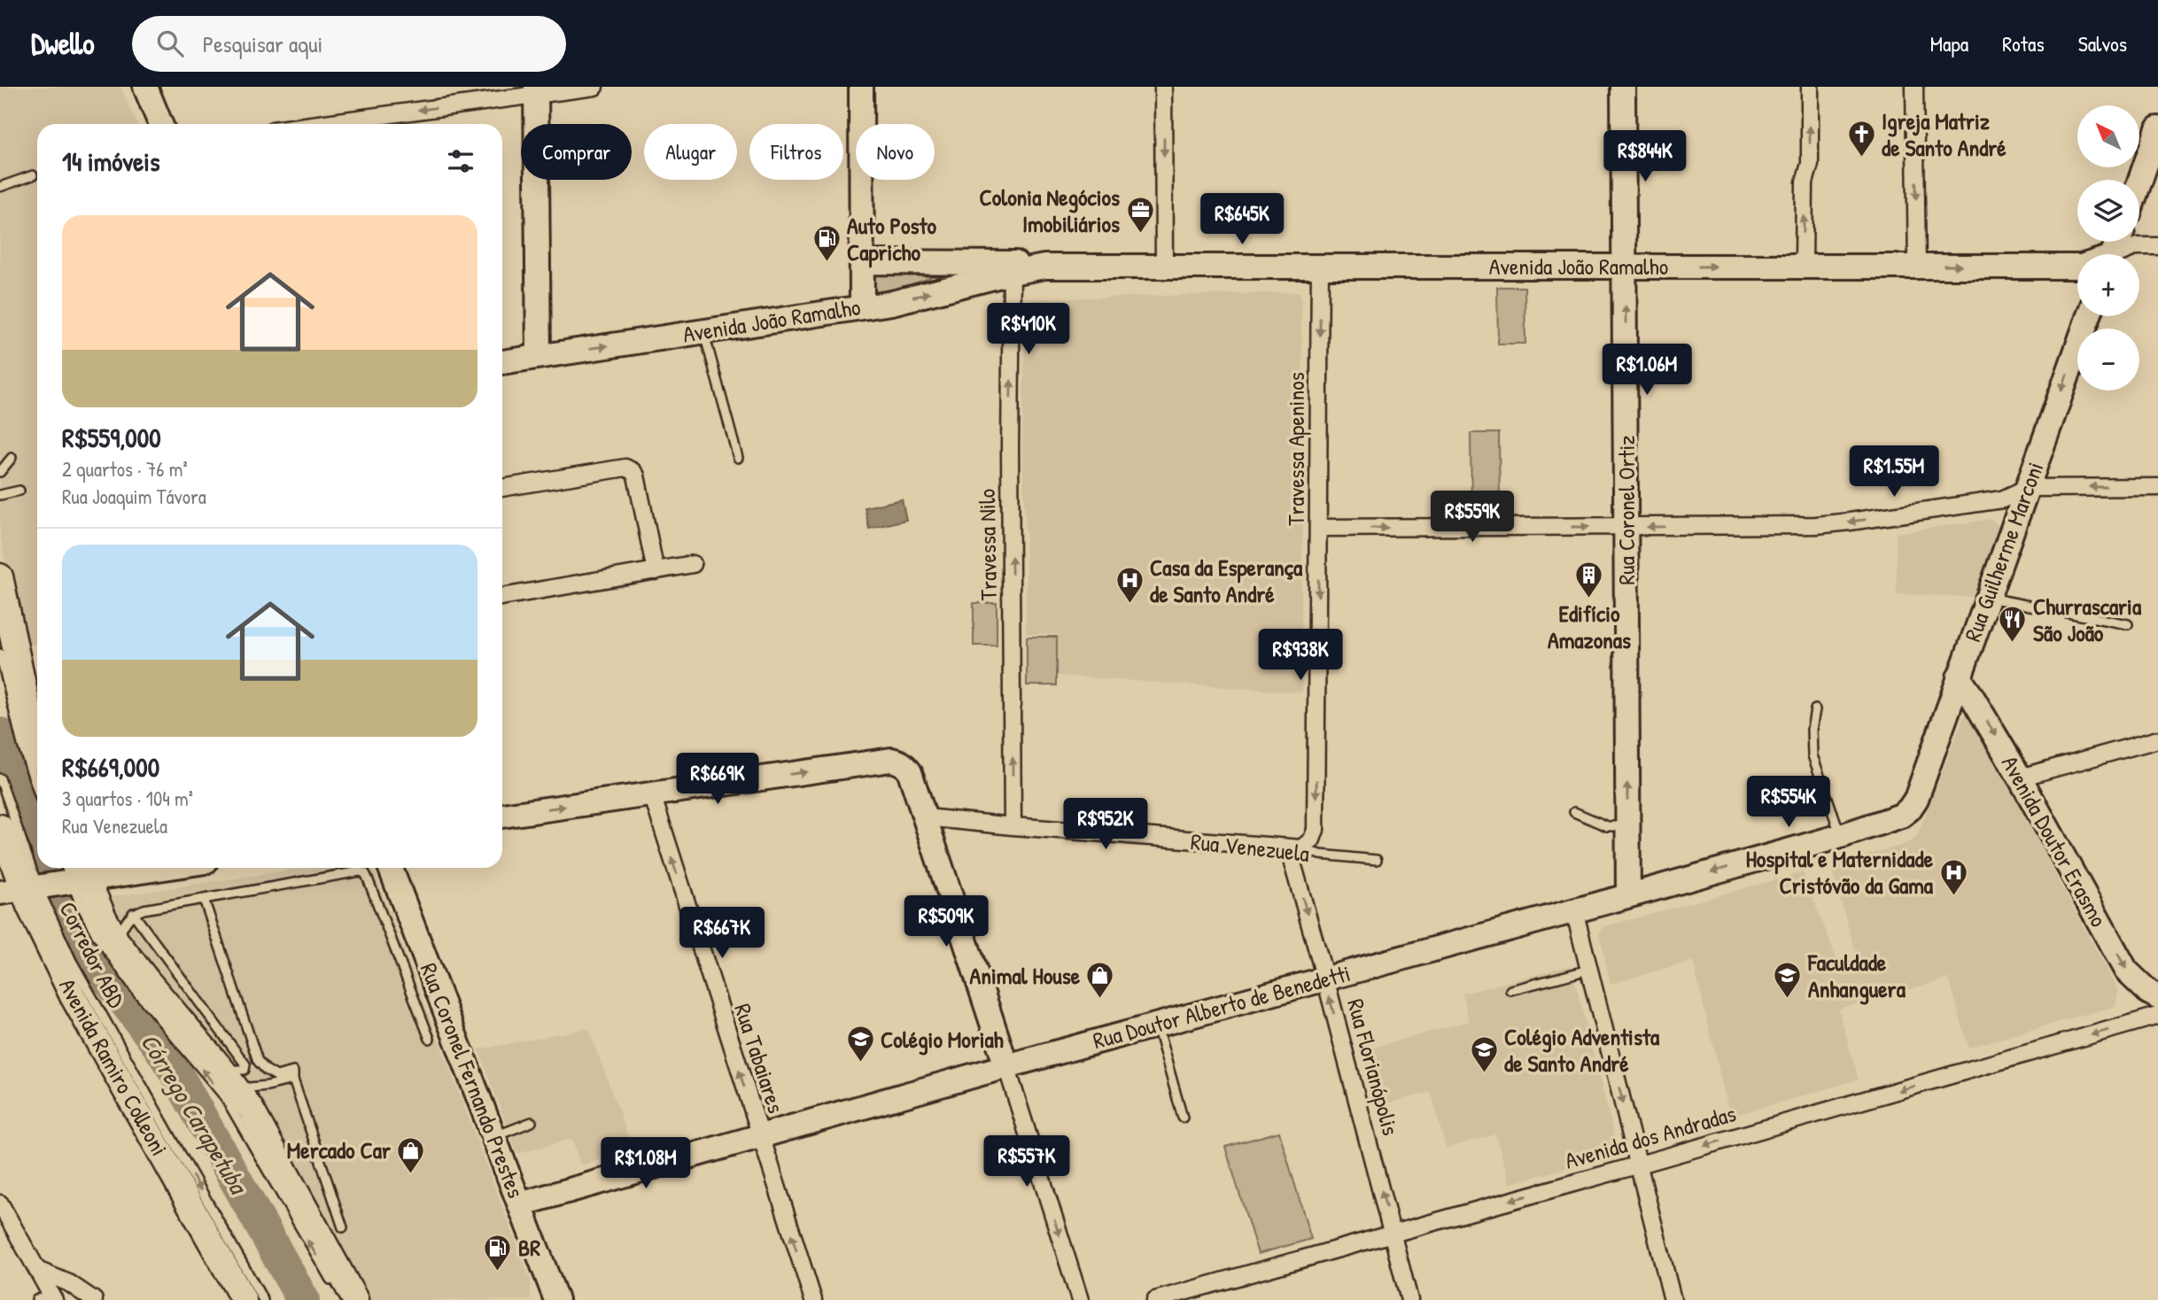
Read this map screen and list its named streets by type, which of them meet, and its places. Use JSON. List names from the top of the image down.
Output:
{
  "streets": {
    "main road": ["Avenida Ramiro Colleoni"],
    "street": [
      "Avenida João Ramalho",
      "Travessa Apeninos",
      "Rua Coronel Ortiz",
      "Travessa Nilo",
      "Rua Guilherme Marconi",
      "Avenida Doutor Erasmo",
      "Rua Venezuela",
      "Rua Doutor Alberto de Benedetti",
      "Rua Tabaiares",
      "Rua Florianópolis",
      "Rua Coronel Fernando Prestes",
      "Avenida dos Andradas"
    ],
    "lane": ["Corredor ABD"]
  },
  "crossings": [
    ["Avenida João Ramalho", "Travessa Apeninos"],
    ["Avenida João Ramalho", "Rua Coronel Ortiz"],
    ["Avenida João Ramalho", "Travessa Nilo"],
    ["Travessa Apeninos", "Rua Venezuela"],
    ["Travessa Apeninos", "Rua Florianópolis"],
    ["Rua Coronel Ortiz", "Rua Doutor Alberto de Benedetti"],
    ["Travessa Nilo", "Rua Venezuela"],
    ["Rua Guilherme Marconi", "Avenida Doutor Erasmo"],
    ["Rua Guilherme Marconi", "Rua Doutor Alberto de Benedetti"],
    ["Rua Venezuela", "Rua Florianópolis"],
    ["Corredor ABD", "Avenida Ramiro Colleoni"],
    ["Rua Doutor Alberto de Benedetti", "Rua Tabaiares"],
    ["Rua Doutor Alberto de Benedetti", "Rua Florianópolis"],
    ["Rua Doutor Alberto de Benedetti", "Rua Coronel Fernando Prestes"],
    ["Rua Florianópolis", "Avenida dos Andradas"]
  ],
  "one_way": [
    "Avenida João Ramalho",
    "Travessa Apeninos",
    "Rua Coronel Ortiz",
    "Travessa Nilo",
    "Rua Guilherme Marconi",
    "Avenida Doutor Erasmo",
    "Rua Tabaiares",
    "Avenida dos Andradas"
  ],
  "water": ["Córrego Carapetuba"],
  "places": {
    "church": ["Igreja Matriz de Santo André"],
    "office": ["Colonia Negócios Imobiliários"],
    "fuel station": ["Auto Posto Capricho", "BR"],
    "building": ["Edifício Amazonas"],
    "hospital": ["Casa da Esperança de Santo André", "Hospital e Maternidade Cristóvão da Gama"],
    "restaurant": ["Churrascaria São João"],
    "shop": ["Animal House", "Mercado Car"],
    "school or university": ["Faculdade Anhanguera", "Colégio Moriah", "Colégio Adventista de Santo André"]
  },
  "north": "top left",
  "page": {
    "header": "Dwello",
    "search": "Pesquisar aqui",
    "nav": ["Mapa", "Rotas", "Salvos"],
    "map_buttons": ["+", "−"],
    "chip": [
      "Comprar",
      "Alugar",
      "Filtros",
      "Novo"
    ],
    "heading": "14 imóveis",
    "price": [
      "R$844K",
      "R$645K",
      "R$410K",
      "R$1.06M",
      "R$1.55M",
      "R$559K",
      "R$938K",
      "R$669K",
      "R$554K",
      "R$952K",
      "R$509K",
      "R$667K",
      "R$557K",
      "R$1.08M"
    ],
    "list": [
      {
        "name": "R$559,000",
        "note": "2 quartos · 76 m² · Rua Joaquim Távora"
      },
      {
        "name": "R$669,000",
        "note": "3 quartos · 104 m² · Rua Venezuela"
      }
    ]
  }
}
